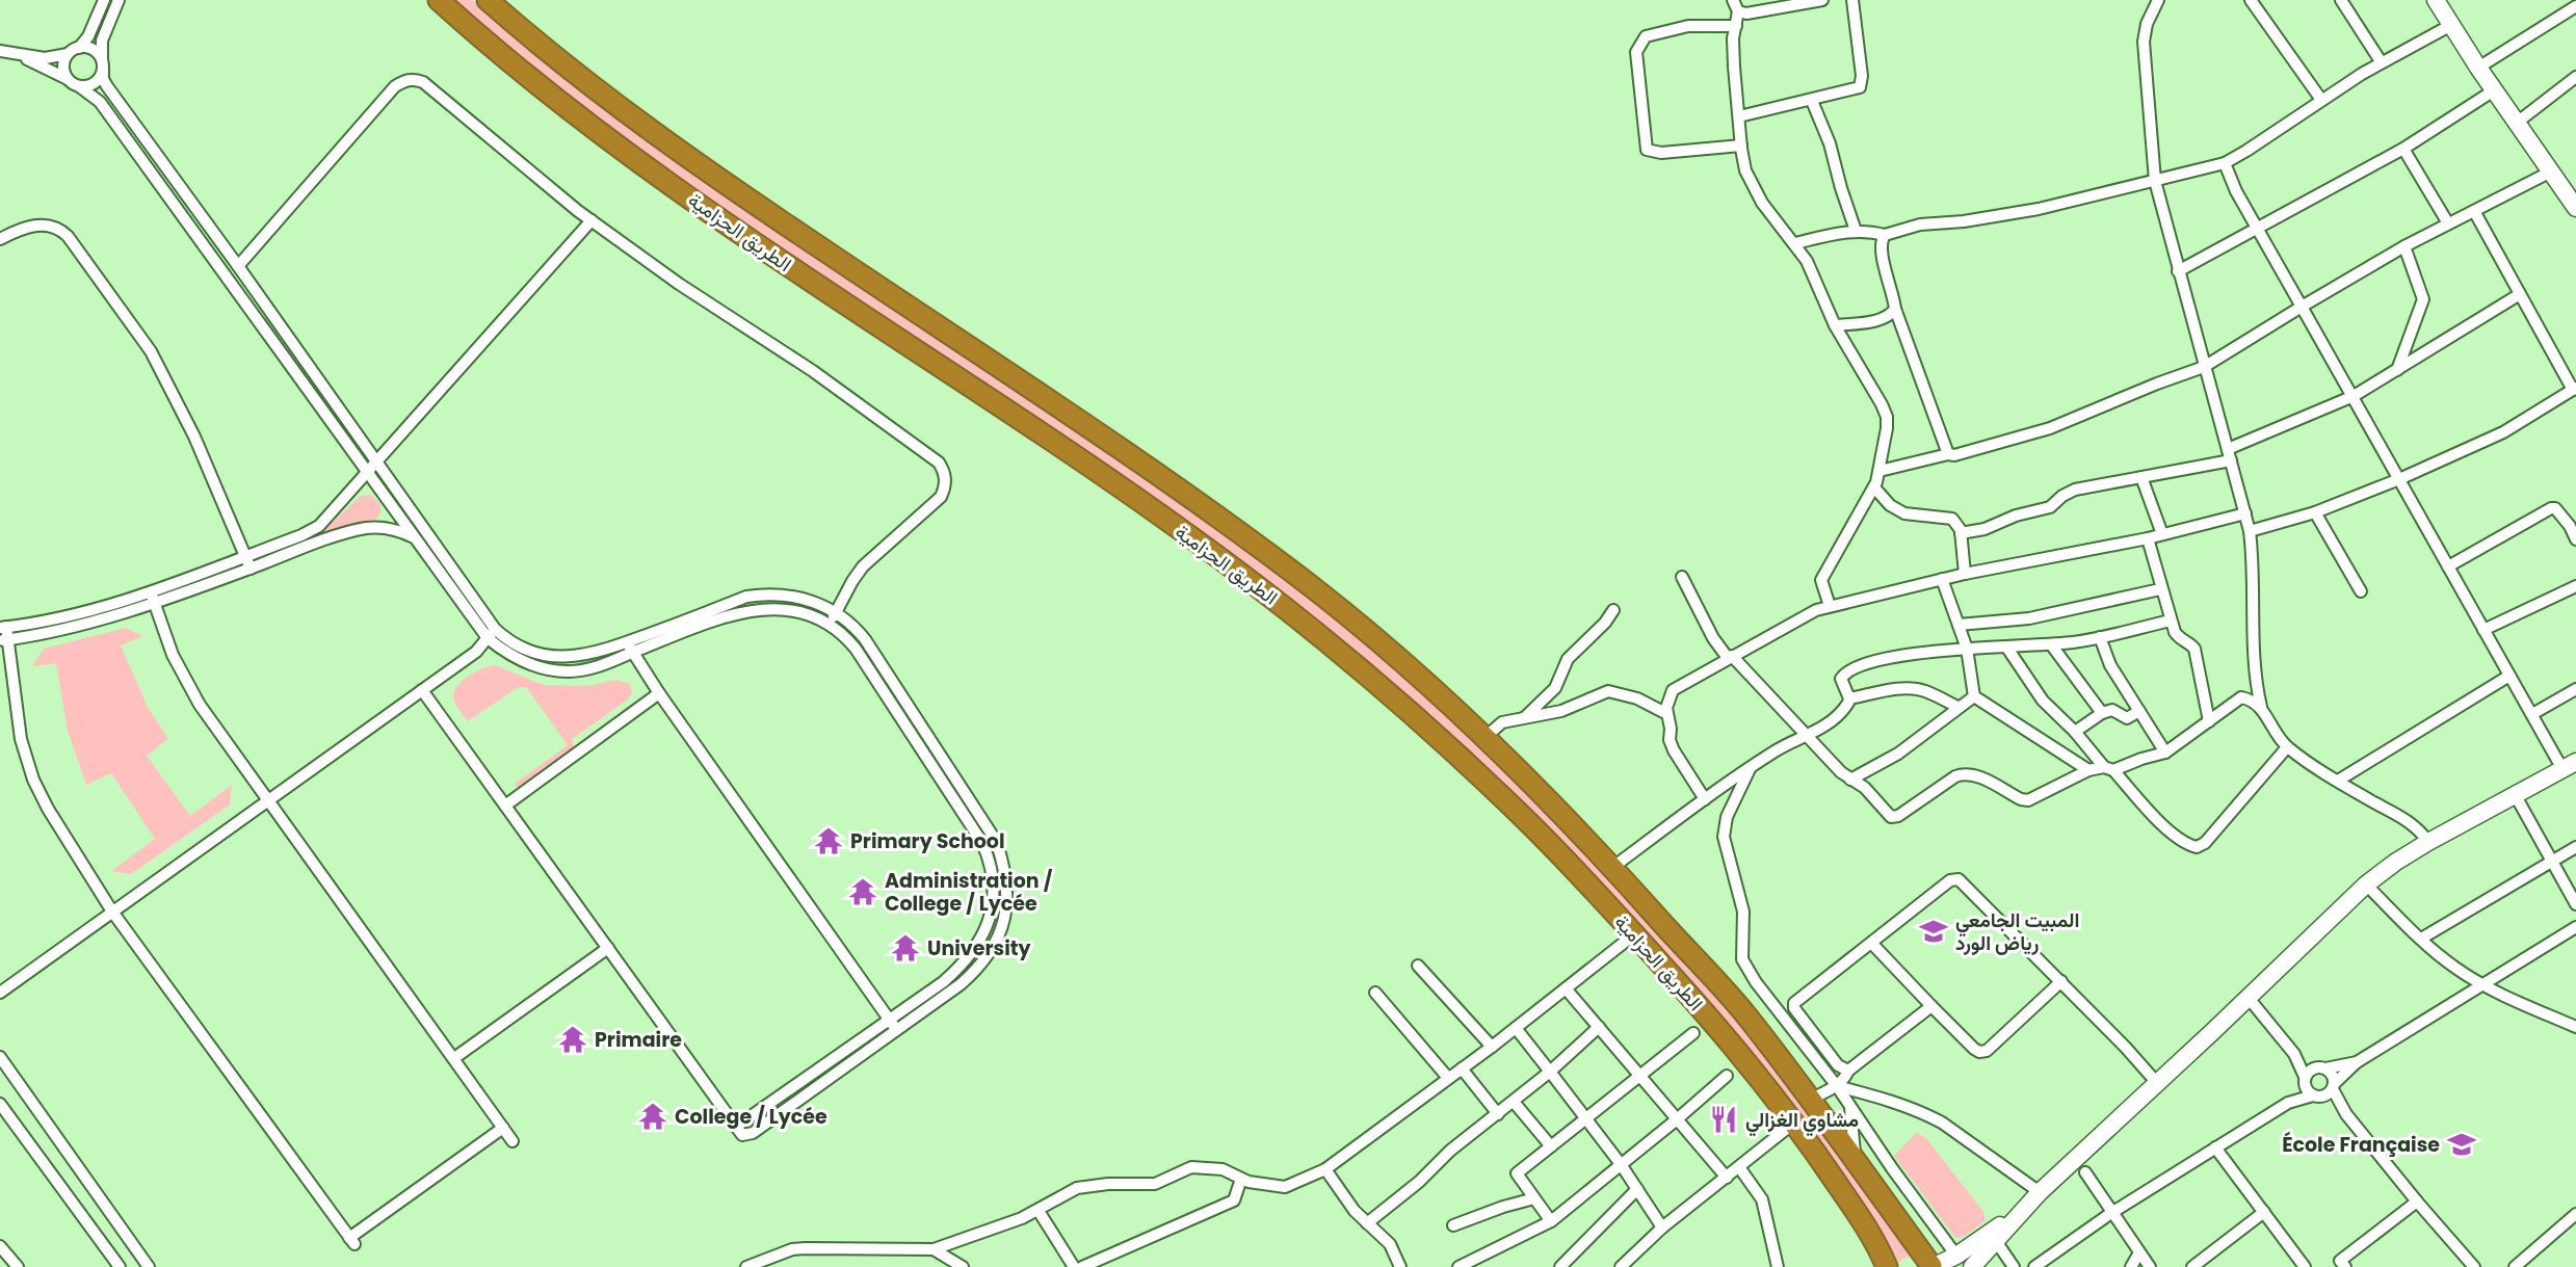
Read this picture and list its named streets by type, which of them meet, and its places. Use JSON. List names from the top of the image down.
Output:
{
  "streets": {
    "highway": ["الطريق الحزامية"]
  },
  "places": {
    "temple": [
      "Primary School",
      "Administration / College / Lycée",
      "University",
      "Primaire",
      "College / Lycée"
    ],
    "school or university": ["المبيت الجامعي رياض الورد", "École Française"],
    "restaurant": ["مشاوي الغزالي"]
  }
}
